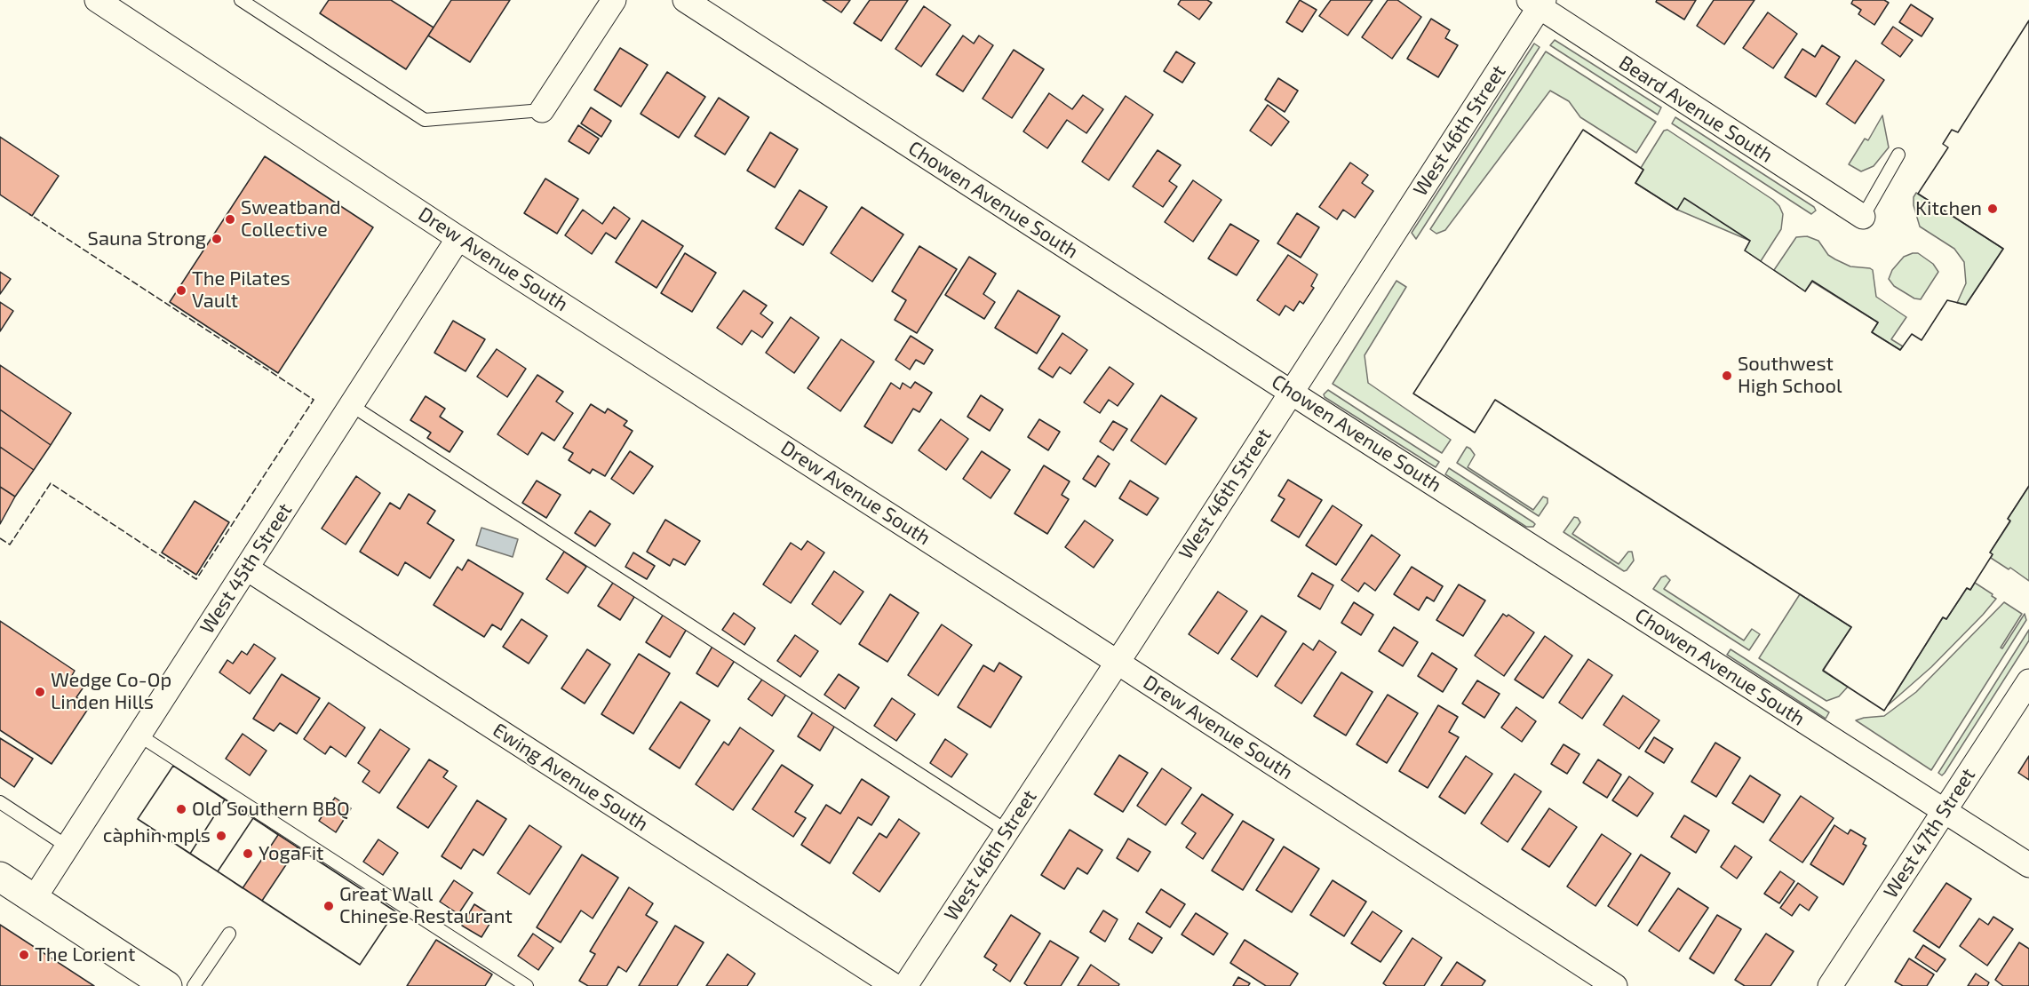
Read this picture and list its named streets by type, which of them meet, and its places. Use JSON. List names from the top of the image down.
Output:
{
  "streets": {
    "street": [
      "Beard Avenue South",
      "West 46th Street",
      "Chowen Avenue South",
      "Drew Avenue South",
      "West 45th Street",
      "Ewing Avenue South",
      "West 47th Street"
    ]
  },
  "crossings": [
    ["Beard Avenue South", "West 46th Street"],
    ["West 46th Street", "Chowen Avenue South"],
    ["West 46th Street", "Drew Avenue South"],
    ["Chowen Avenue South", "West 47th Street"],
    ["Drew Avenue South", "West 45th Street"],
    ["West 45th Street", "Ewing Avenue South"]
  ],
  "places": [
    "Kitchen",
    "Sweatband Collective",
    "Sauna Strong",
    "The Pilates Vault",
    "Southwest High School",
    "Wedge Co-Op Linden Hills",
    "Old Southern BBQ",
    "càphin mpls",
    "YogaFit",
    "Great Wall Chinese Restaurant",
    "The Lorient"
  ]
}
